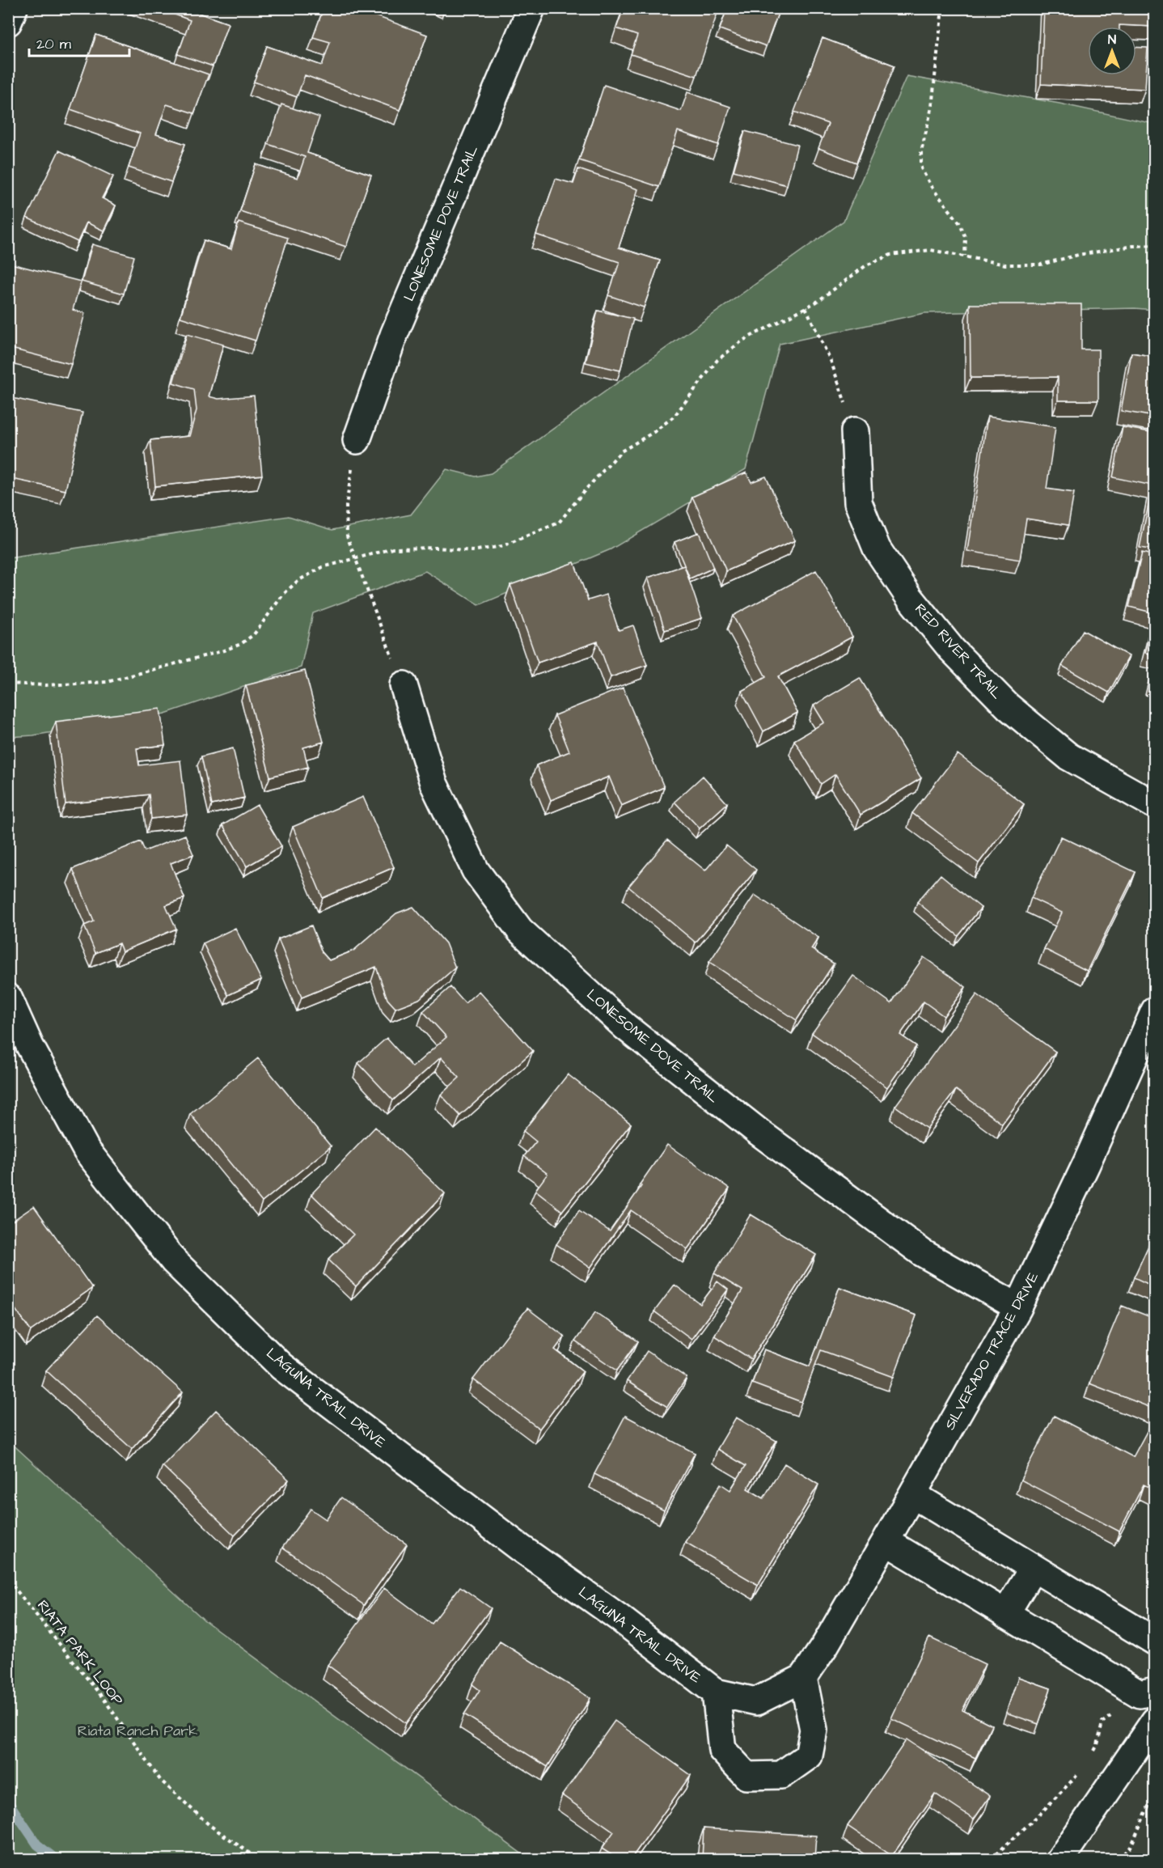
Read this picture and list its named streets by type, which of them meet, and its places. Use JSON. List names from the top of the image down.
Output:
{
  "streets": {
    "street": [
      "LONESOME DOVE TRAIL",
      "RED RIVER TRAIL",
      "SILVERADO TRACE DRIVE",
      "LAGUNA TRAIL DRIVE"
    ],
    "path": ["RIATA PARK LOOP"]
  },
  "crossings": [
    ["LONESOME DOVE TRAIL", "SILVERADO TRACE DRIVE"],
    ["SILVERADO TRACE DRIVE", "LAGUNA TRAIL DRIVE"]
  ],
  "parks": ["Riata Ranch Park"],
  "scale_bar": "20 m",
  "north": "top"
}
